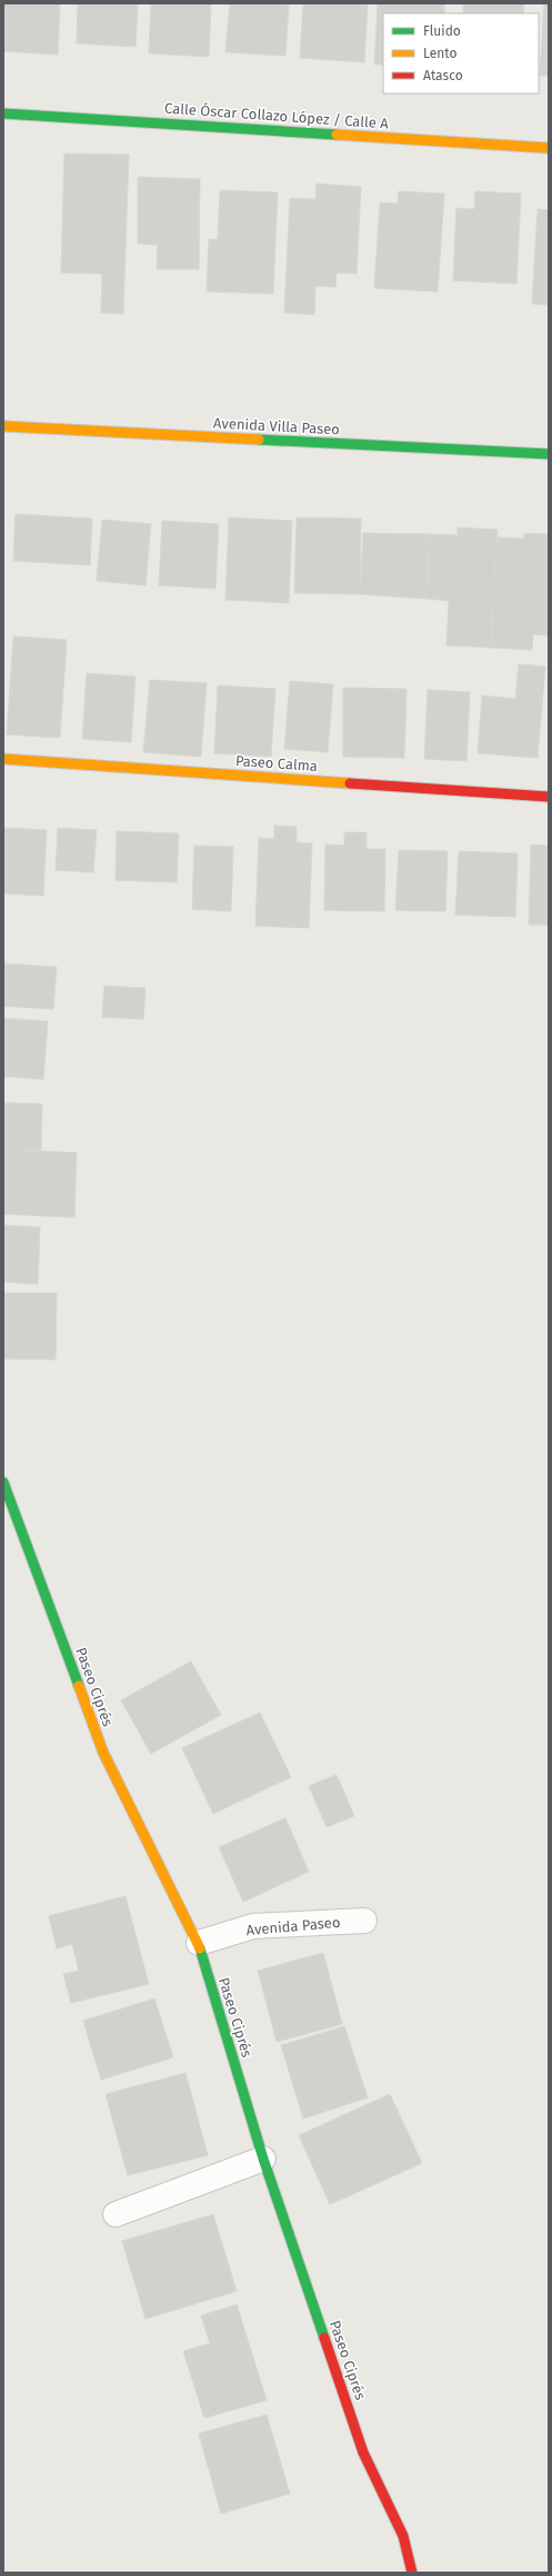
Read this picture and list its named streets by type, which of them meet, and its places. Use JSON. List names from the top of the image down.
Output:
{
  "streets": {
    "street": [
      "Calle Óscar Collazo López / Calle A",
      "Avenida Villa Paseo",
      "Paseo Calma",
      "Paseo Ciprés",
      "Avenida Paseo"
    ]
  },
  "crossings": [
    ["Paseo Ciprés", "Avenida Paseo"]
  ],
  "legend": ["Fluido", "Lento", "Atasco"]
}
